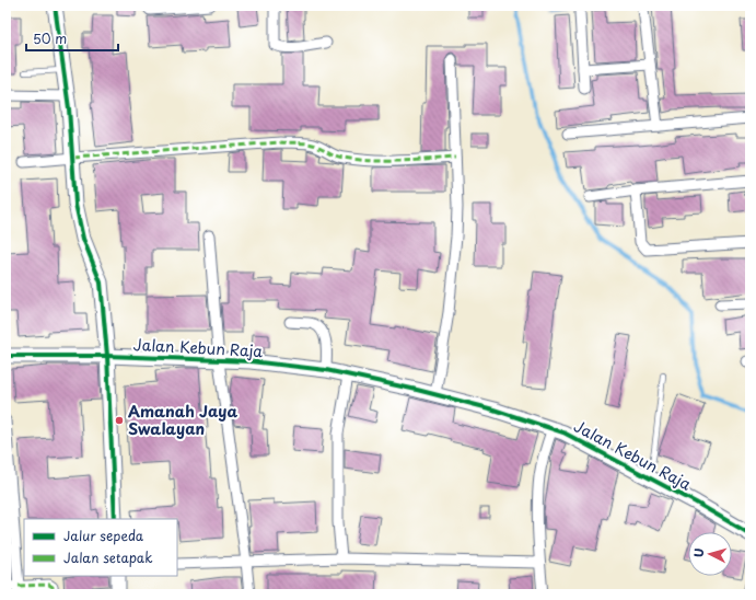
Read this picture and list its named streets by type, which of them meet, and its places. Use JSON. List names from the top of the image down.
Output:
{
  "streets": {
    "street": ["Jalan Kebun Raja"]
  },
  "places": ["Amanah Jaya Swalayan"],
  "legend": ["Jalur sepeda", "Jalan setapak"],
  "scale_bar": "50 m",
  "north": "left"
}
